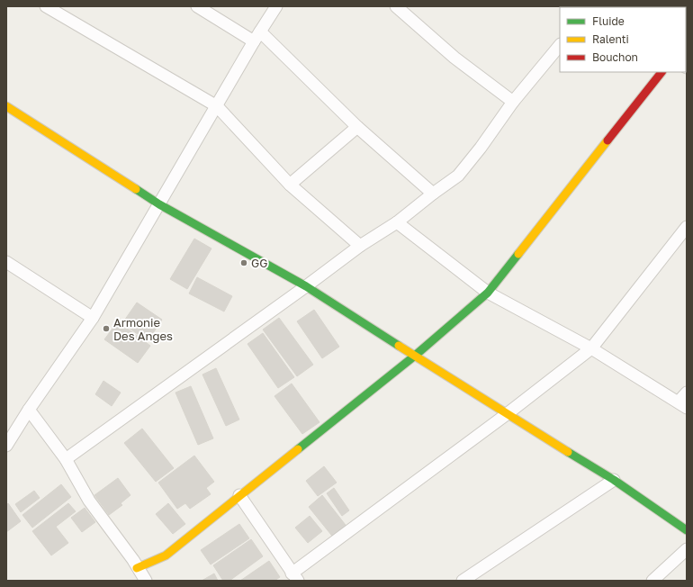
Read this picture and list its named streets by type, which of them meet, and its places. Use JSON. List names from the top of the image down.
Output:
{
  "places": ["GG", "Armonie Des Anges"],
  "legend": ["Fluide", "Ralenti", "Bouchon"]
}
